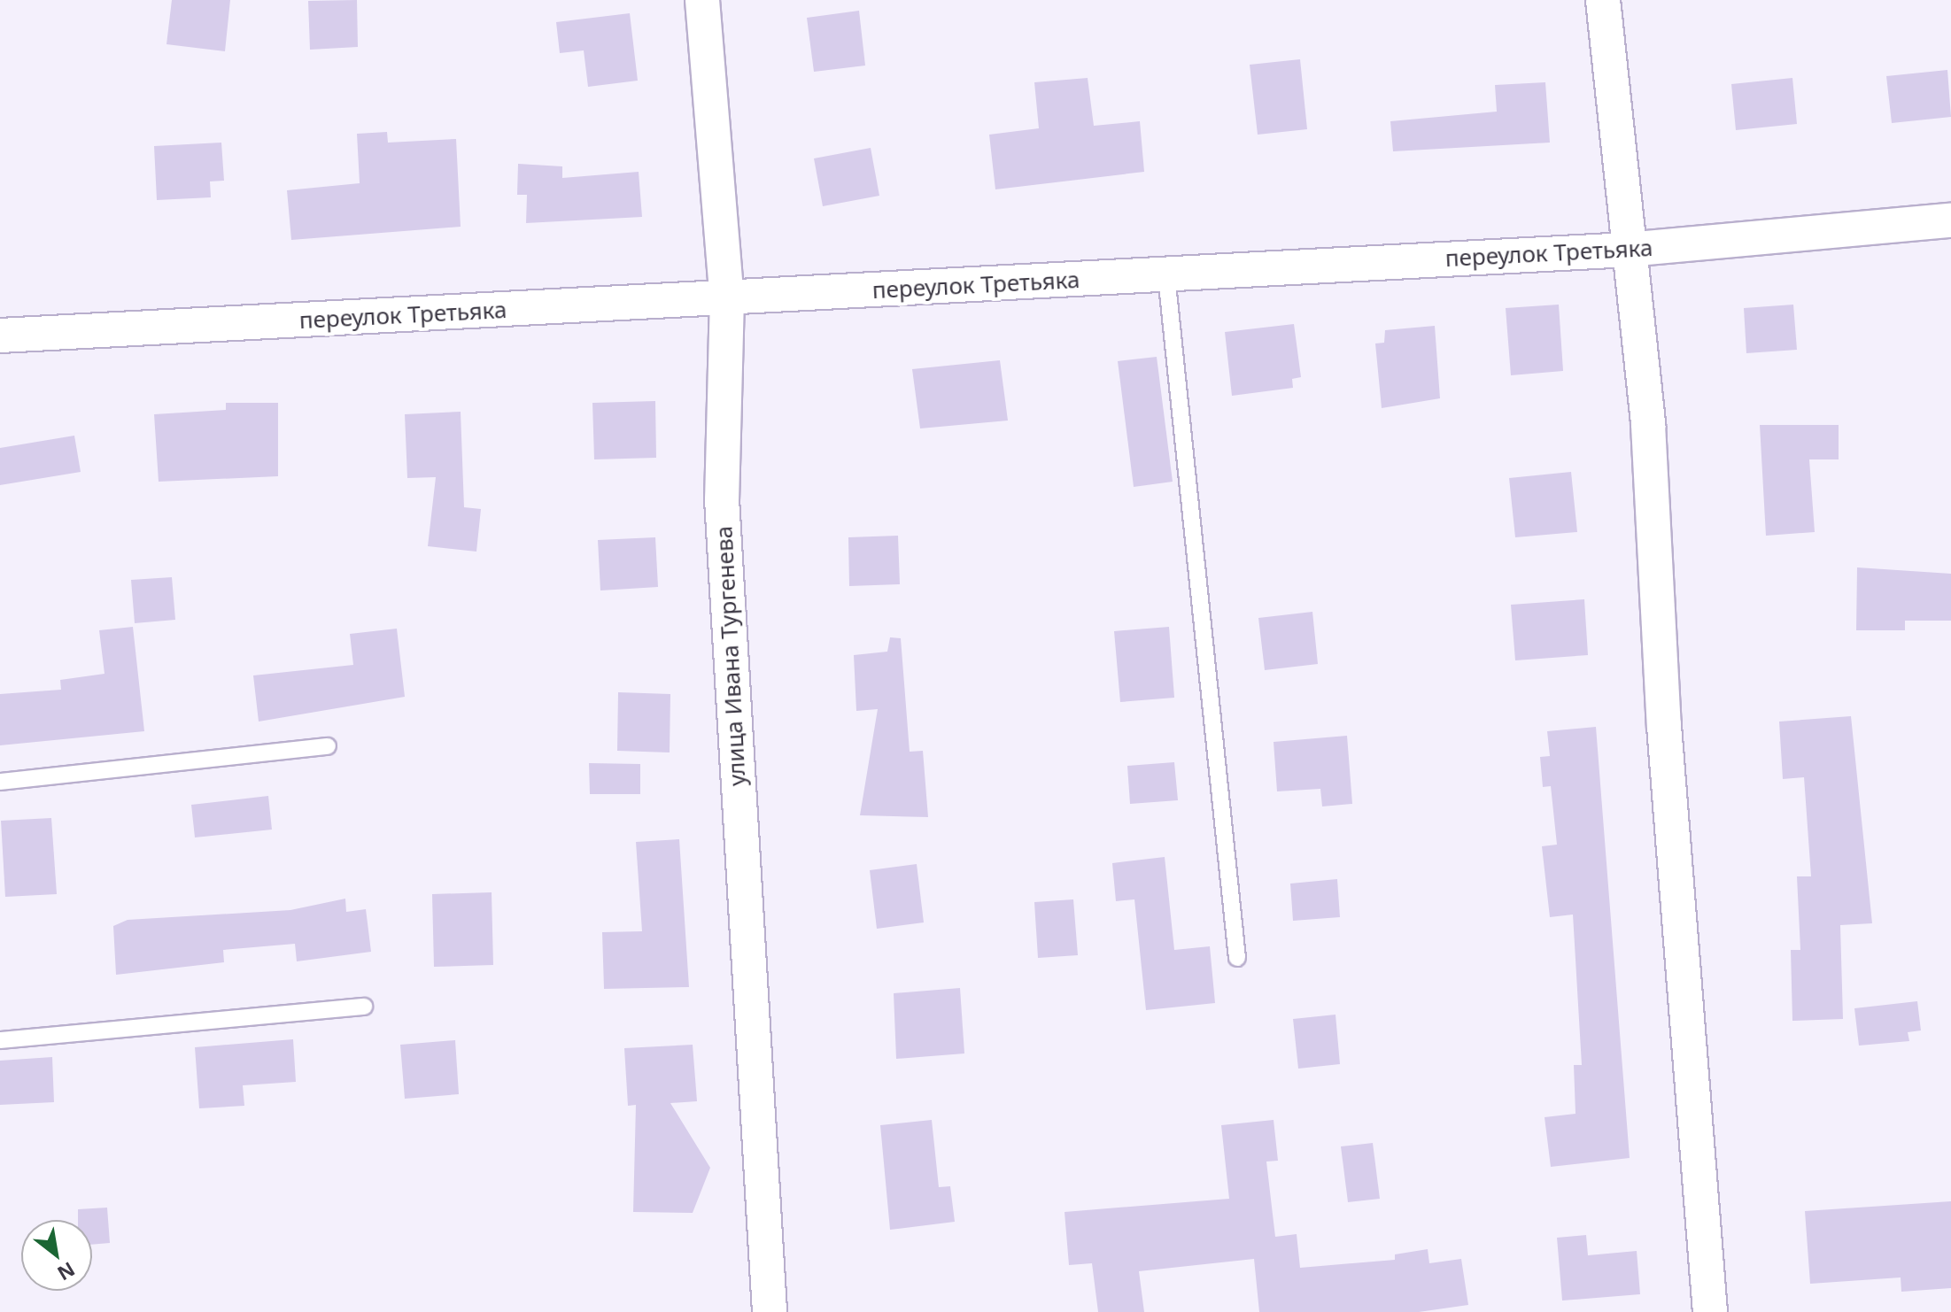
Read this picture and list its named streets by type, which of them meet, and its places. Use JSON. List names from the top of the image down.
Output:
{
  "streets": {
    "street": ["переулок Третьяка", "улица Ивана Тургенева"]
  },
  "crossings": [
    ["переулок Третьяка", "улица Ивана Тургенева"]
  ],
  "north": "bottom right"
}
